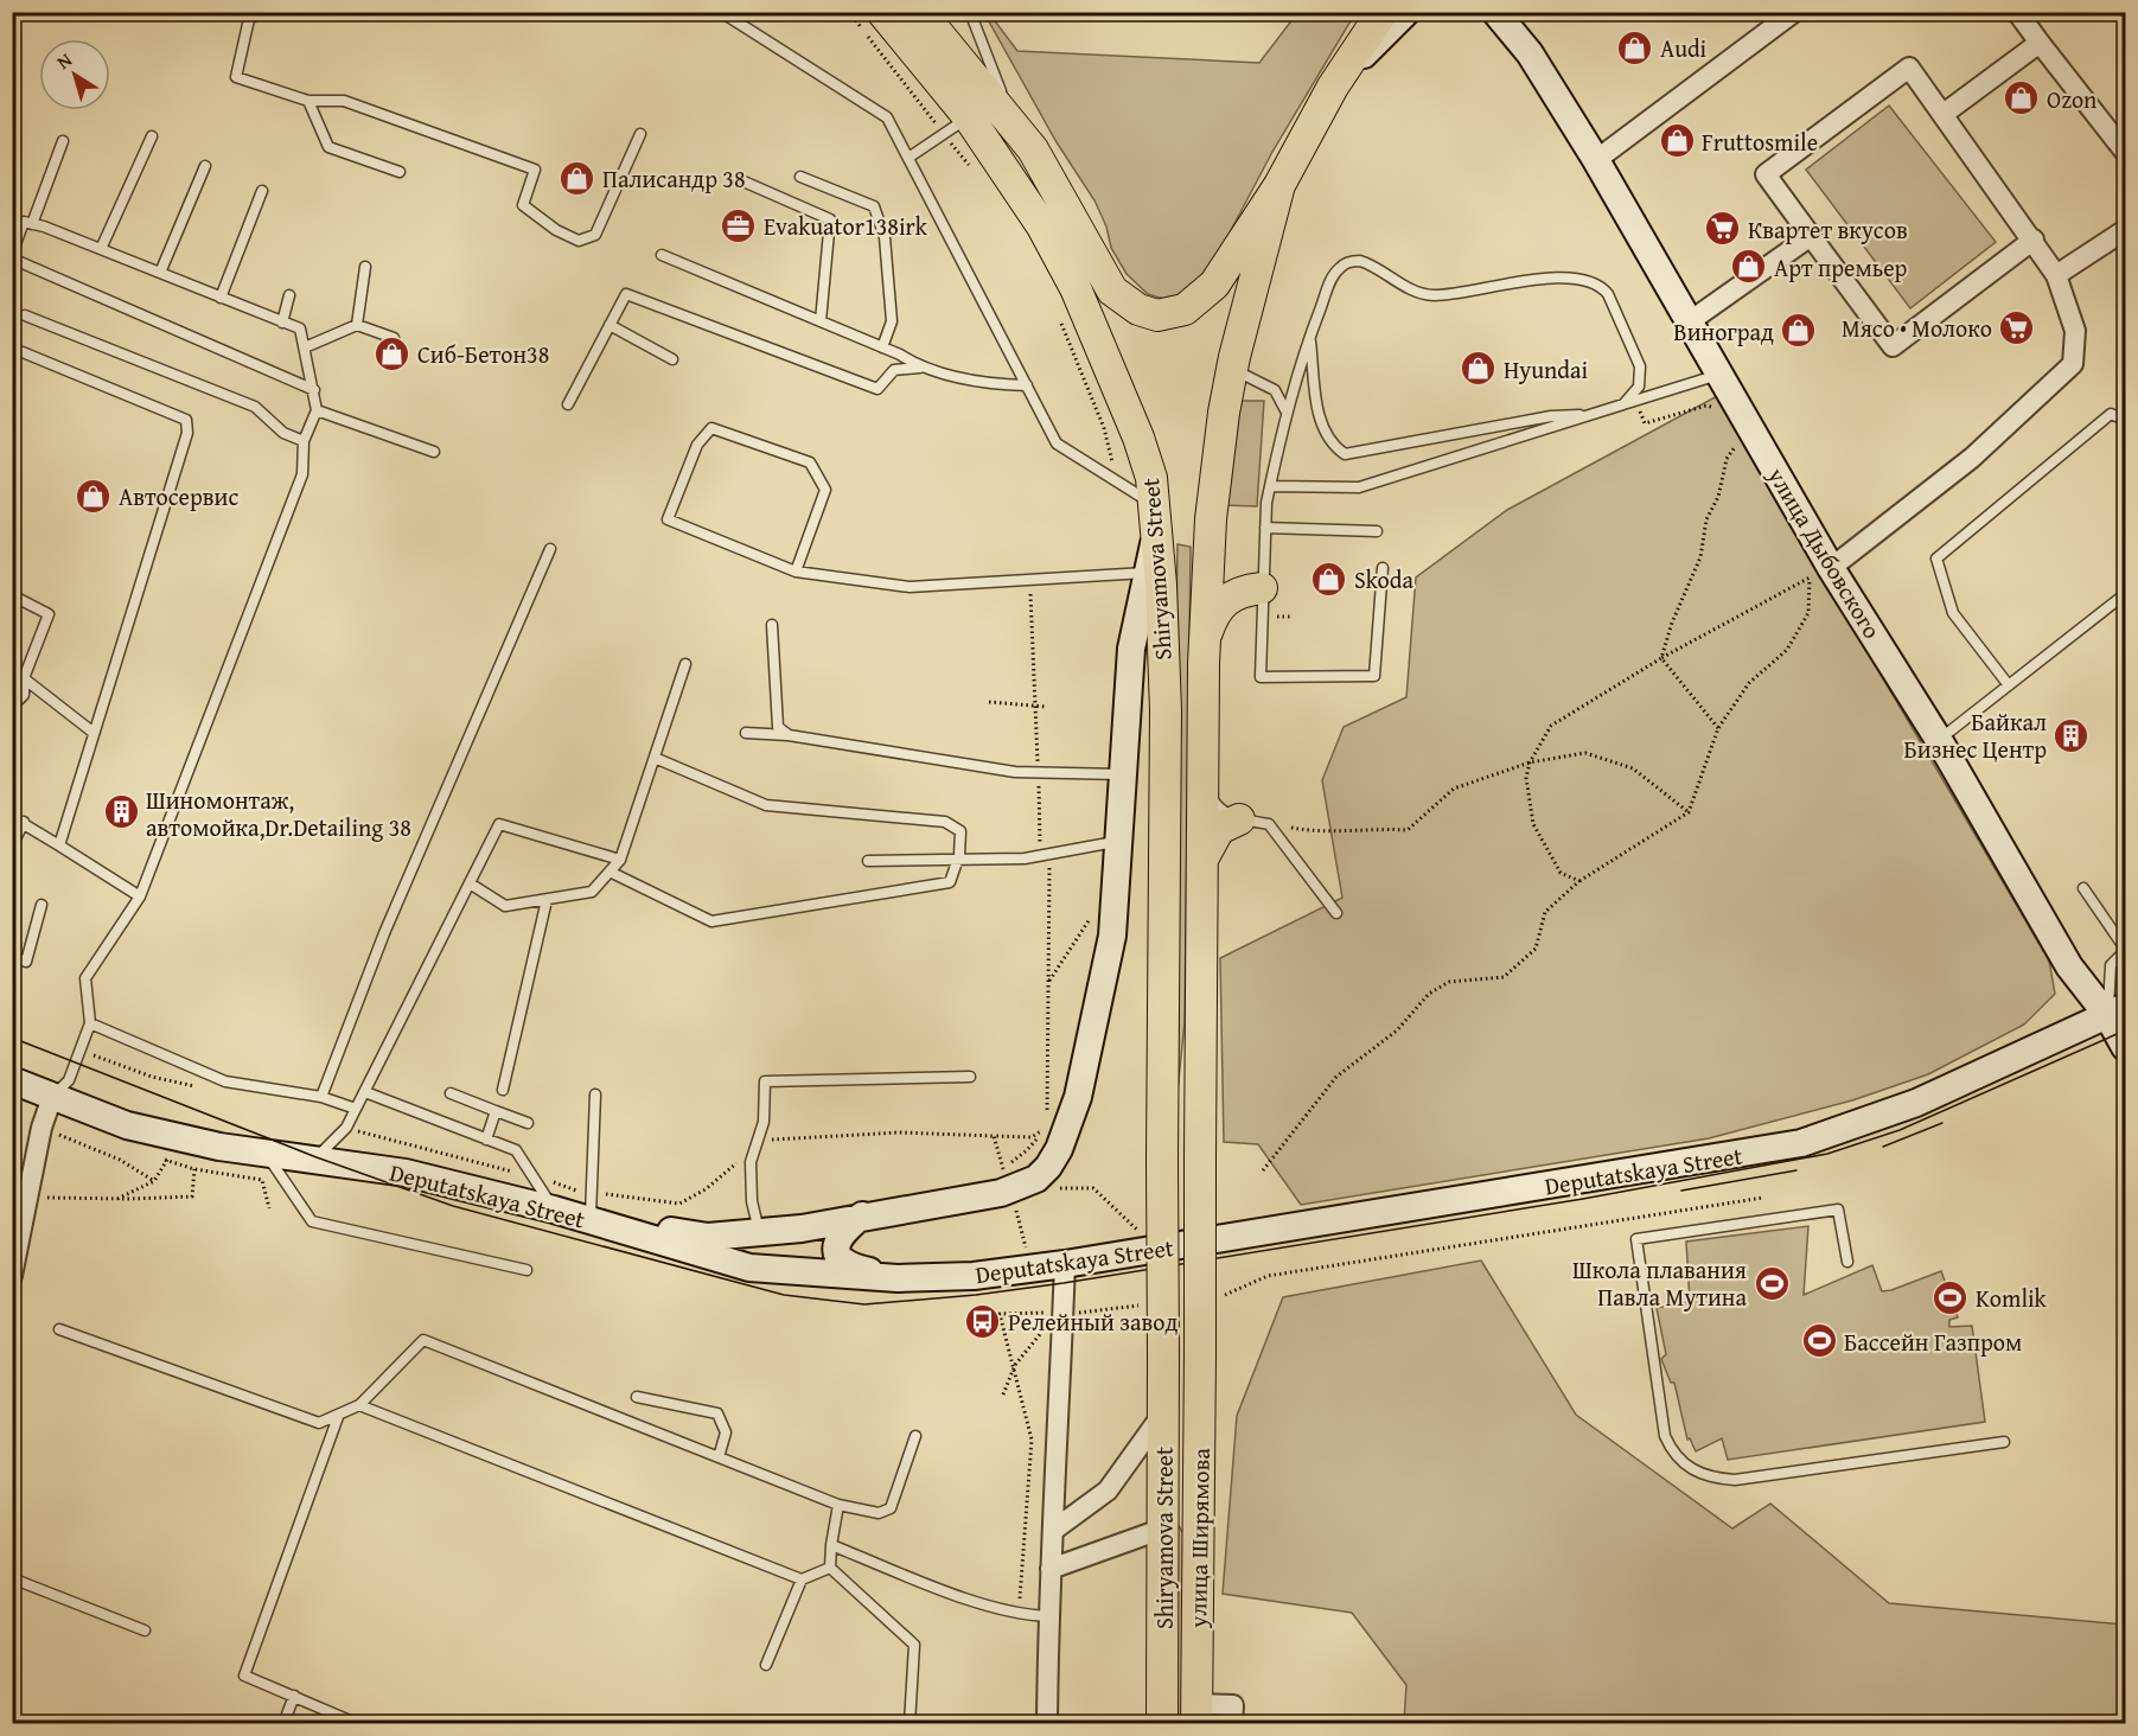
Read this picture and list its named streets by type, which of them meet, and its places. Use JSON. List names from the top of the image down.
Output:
{
  "streets": {
    "main road": [
      "улица Дыбовского",
      "Shiryamova Street",
      "Deputatskaya Street",
      "улица Ширямова"
    ]
  },
  "crossings": [
    ["улица Дыбовского", "Deputatskaya Street"]
  ],
  "places": {
    "shop": [
      "Audi",
      "Ozon",
      "Fruttosmile",
      "Палисандр 38",
      "Арт премьер",
      "Виноград",
      "Сиб-Бетон38",
      "Hyundai",
      "Автосервис",
      "Skoda"
    ],
    "office": ["Evakuator138irk"],
    "supermarket": ["Квартет вкусов", "Мясо • Молоко"],
    "building": ["Байкал Бизнес Центр", "Шиномонтаж, автомойка,Dr.Detailing 38"],
    "sports": ["Школа плавания Павла Мутина", "Komlik", "Бассейн Газпром"],
    "bus stop": ["Релейный завод"]
  },
  "north": "top left"
}
